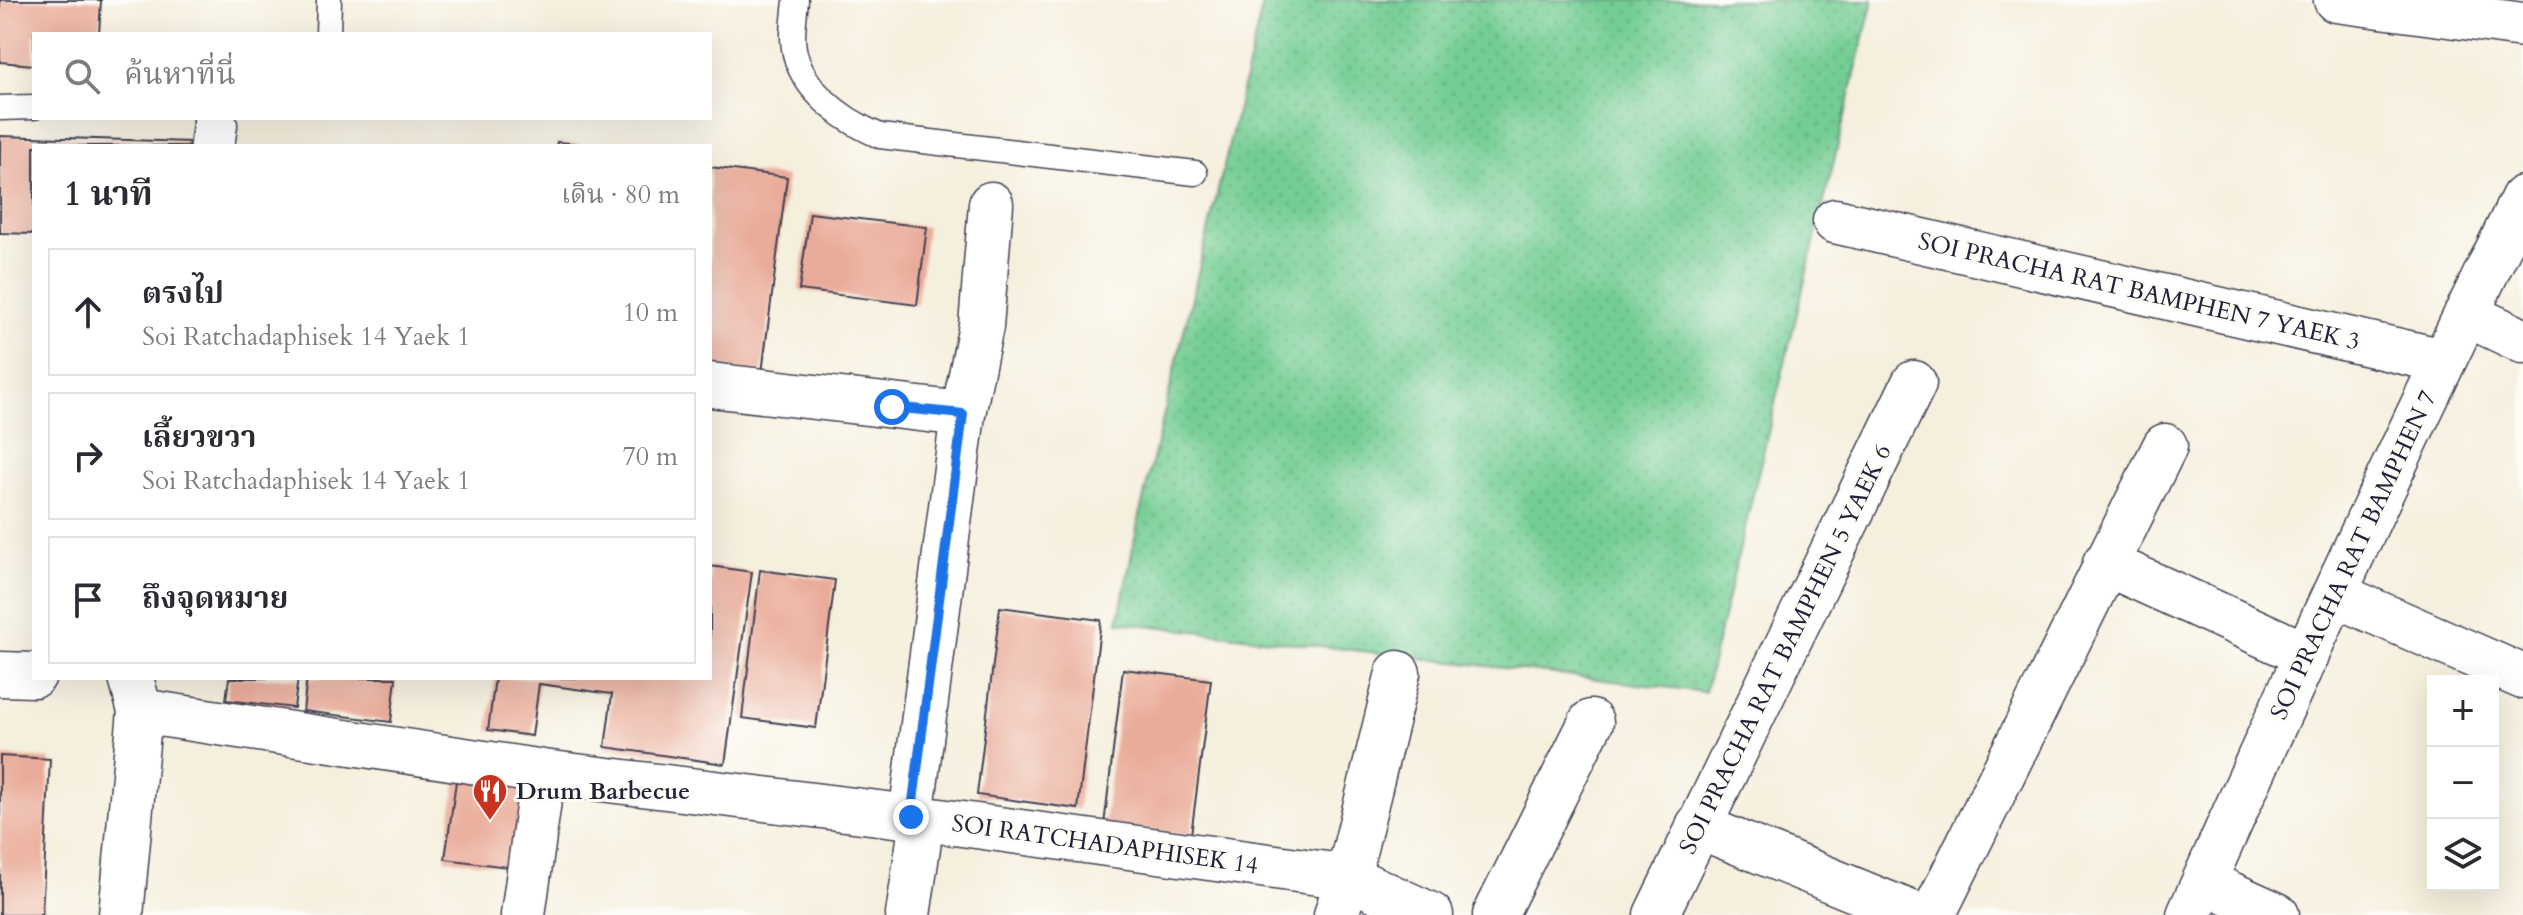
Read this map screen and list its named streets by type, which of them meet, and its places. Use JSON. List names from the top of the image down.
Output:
{
  "streets": {
    "street": [
      "SOI PRACHA RAT BAMPHEN 7 YAEK 3",
      "SOI PRACHA RAT BAMPHEN 7",
      "SOI PRACHA RAT BAMPHEN 5 YAEK 6",
      "SOI RATCHADAPHISEK 14"
    ]
  },
  "crossings": [
    ["SOI PRACHA RAT BAMPHEN 7 YAEK 3", "SOI PRACHA RAT BAMPHEN 7"]
  ],
  "places": {
    "restaurant": ["Drum Barbecue"]
  },
  "page": {
    "search": "ค้นหาที่นี่",
    "heading": ["1 นาที", "เดิน · 80 m"],
    "list": [
      ["ตรงไป", "Soi Ratchadaphisek 14 Yaek 1", "10 m"],
      ["เลี้ยวขวา", "Soi Ratchadaphisek 14 Yaek 1", "70 m"],
      "ถึงจุดหมาย"
    ],
    "map_buttons": ["+", "−"]
  }
}
